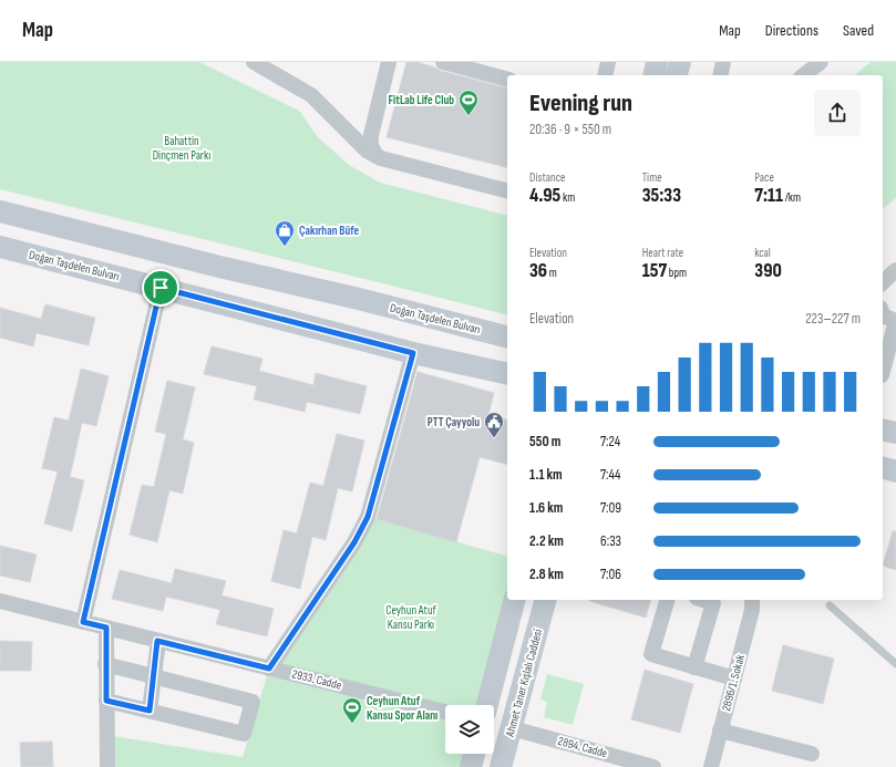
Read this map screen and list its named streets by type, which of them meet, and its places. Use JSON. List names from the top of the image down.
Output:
{
  "streets": {
    "main road": ["Doğan Taşdelen Bulvarı", "Ahmet Taner Kışlalı Caddesi"],
    "street": ["2933. Cadde", "2896/1. Sokak", "2894. Cadde"]
  },
  "crossings": [
    ["Ahmet Taner Kışlalı Caddesi", "2894. Cadde"]
  ],
  "parks": ["Bahattin Dinçmen Parkı", "Ceyhun Atuf Kansu Parkı"],
  "places": {
    "sports": ["FitLab Life Club", "Ceyhun Atuf Kansu Spor Alanı"],
    "shop": ["Çakırhan Büfe"],
    "public building": ["PTT Çayyolu"]
  },
  "page": {
    "header": "Map",
    "nav": ["Map", "Directions", "Saved"],
    "heading": ["Evening run", "20:36 · 9 × 550 m"],
    "stats": [
      ["Distance", "4.95 km"],
      ["Time", "35:33"],
      ["Pace", "7:11 /km"],
      ["Elevation", "36 m"],
      ["Heart rate", "157 bpm"],
      ["kcal", "390"]
    ],
    "chart": ["Elevation", "223–227 m"],
    "list": [
      {
        "name": "550 m",
        "note": "7:24"
      },
      {
        "name": "1.1 km",
        "note": "7:44"
      },
      {
        "name": "1.6 km",
        "note": "7:09"
      },
      {
        "name": "2.2 km",
        "note": "6:33"
      },
      {
        "name": "2.8 km",
        "note": "7:06"
      }
    ]
  }
}
